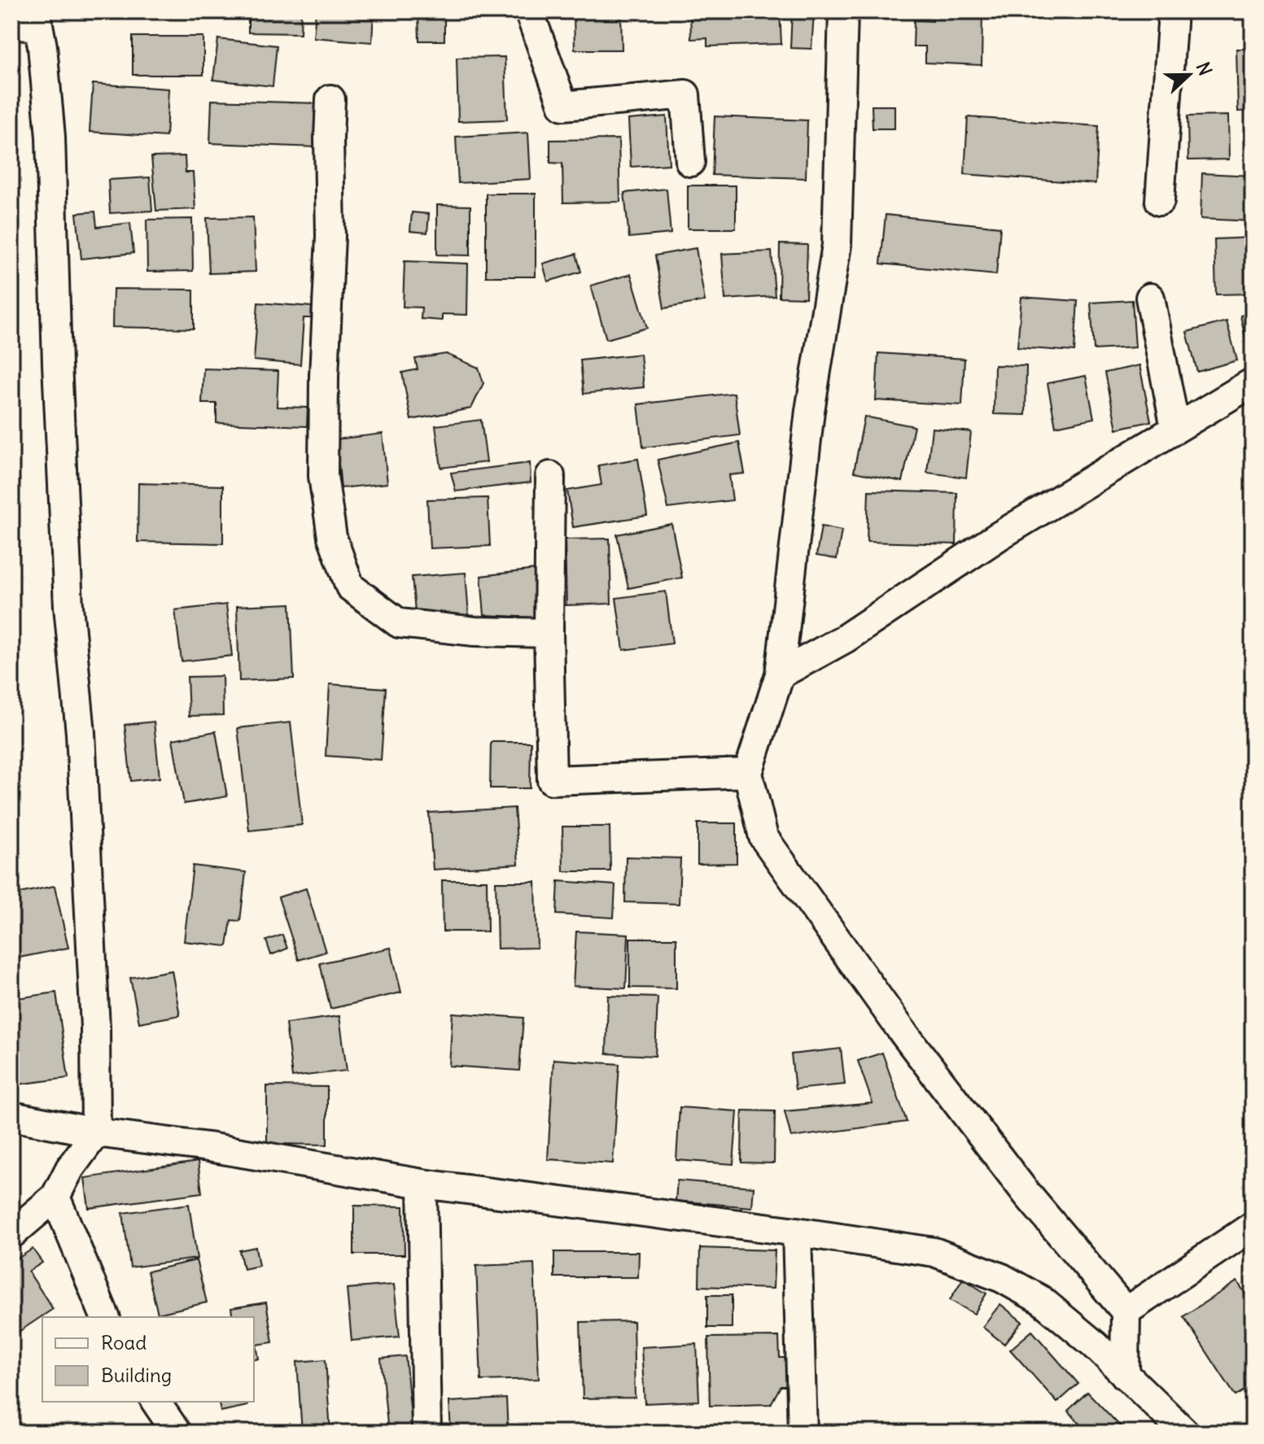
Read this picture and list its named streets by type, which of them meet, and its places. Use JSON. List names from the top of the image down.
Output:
{
  "legend": ["Road", "Building"],
  "north": "right"
}
